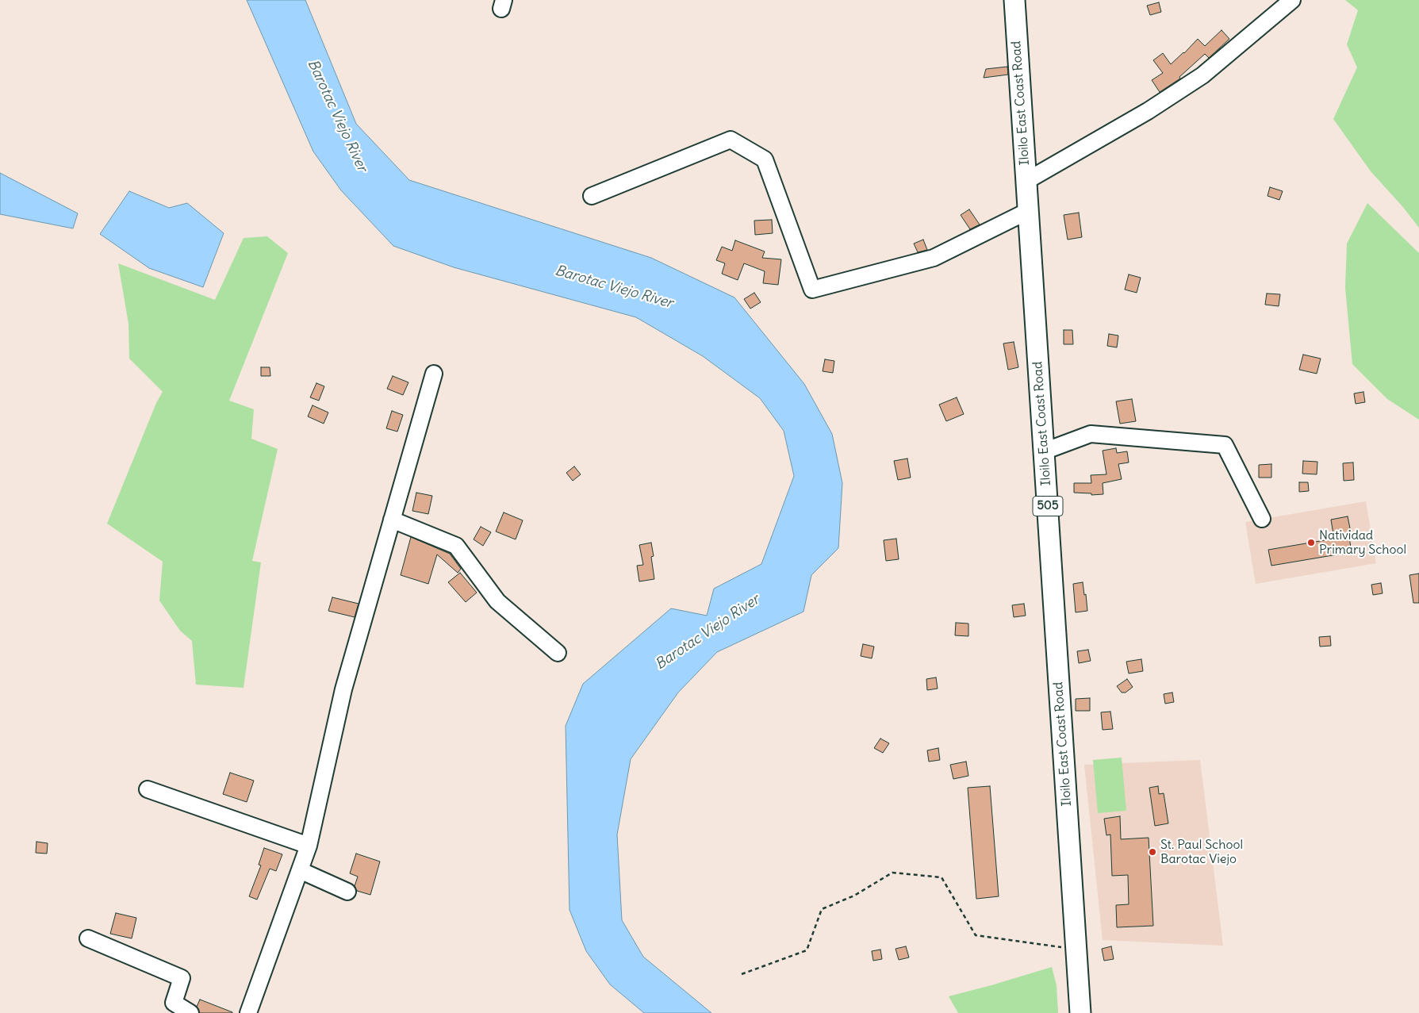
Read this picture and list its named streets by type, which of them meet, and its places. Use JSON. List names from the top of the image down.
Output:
{
  "streets": {
    "main road": ["Iloilo East Coast Road", "505"]
  },
  "water": ["Barotac Viejo River"],
  "places": ["Natividad Primary School", "St. Paul School Barotac Viejo"]
}
